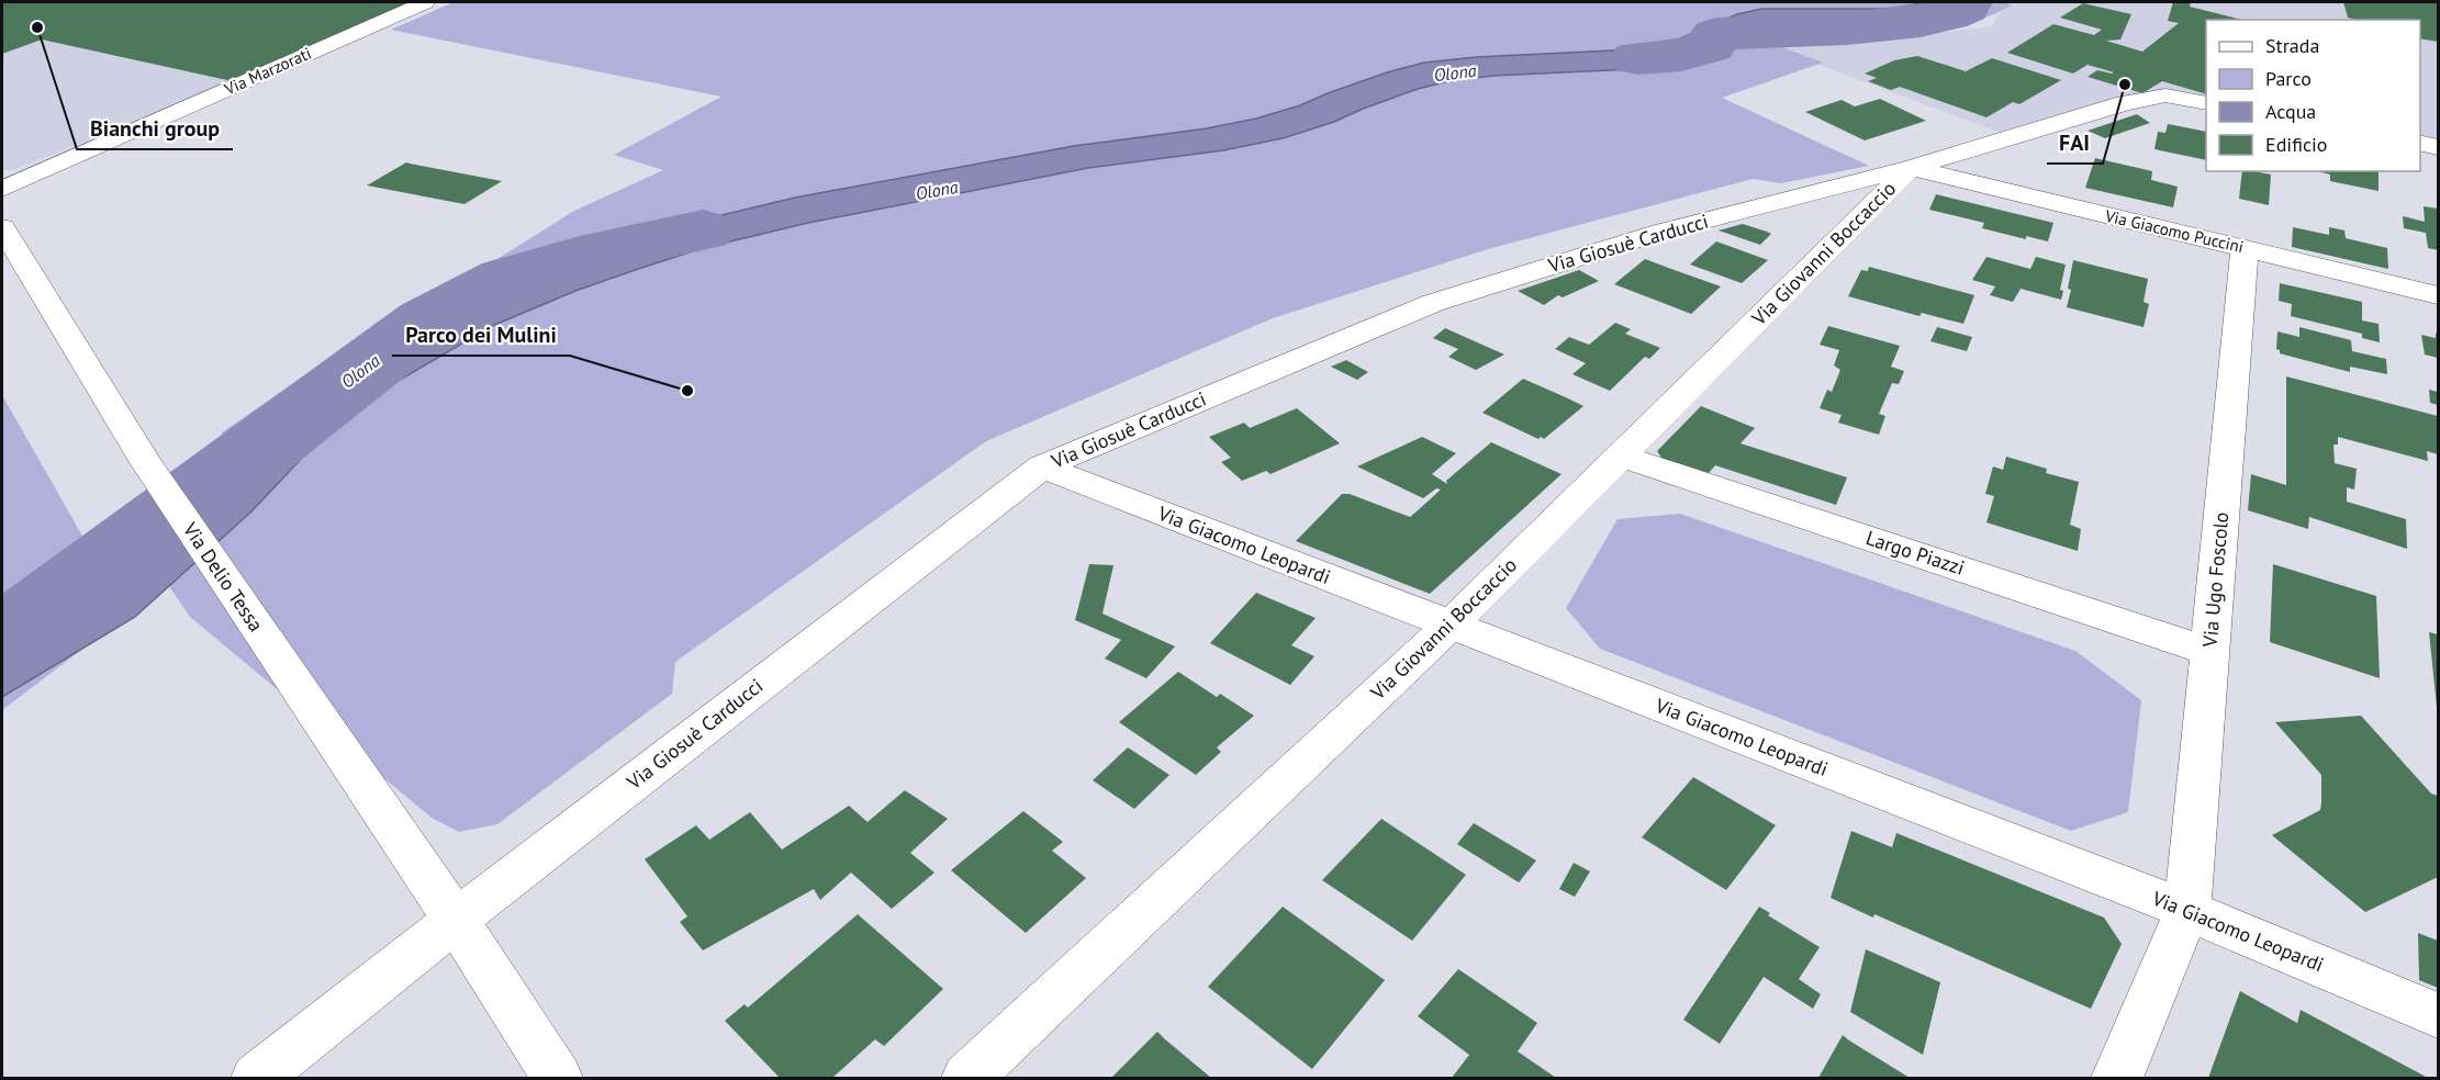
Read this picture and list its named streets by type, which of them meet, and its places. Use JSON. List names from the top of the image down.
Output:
{
  "streets": {
    "street": [
      "Via Marzorati",
      "Via Giacomo Puccini",
      "Via Giosuè Carducci",
      "Via Giovanni Boccaccio",
      "Via Giacomo Leopardi",
      "Largo Piazzi",
      "Via Delio Tessa",
      "Via Ugo Foscolo"
    ]
  },
  "crossings": [
    ["Via Giacomo Puccini", "Via Giosuè Carducci"],
    ["Via Giacomo Puccini", "Via Giovanni Boccaccio"],
    ["Via Giacomo Puccini", "Via Ugo Foscolo"],
    ["Via Giosuè Carducci", "Via Giovanni Boccaccio"],
    ["Via Giosuè Carducci", "Via Giacomo Leopardi"],
    ["Via Giosuè Carducci", "Via Delio Tessa"],
    ["Via Giovanni Boccaccio", "Via Giacomo Leopardi"],
    ["Via Giovanni Boccaccio", "Largo Piazzi"],
    ["Via Giacomo Leopardi", "Via Ugo Foscolo"],
    ["Largo Piazzi", "Via Ugo Foscolo"]
  ],
  "water": ["Olona"],
  "places": ["Bianchi group", "FAI", "Parco dei Mulini"],
  "legend": [
    "Strada",
    "Parco",
    "Acqua",
    "Edificio"
  ]
}
